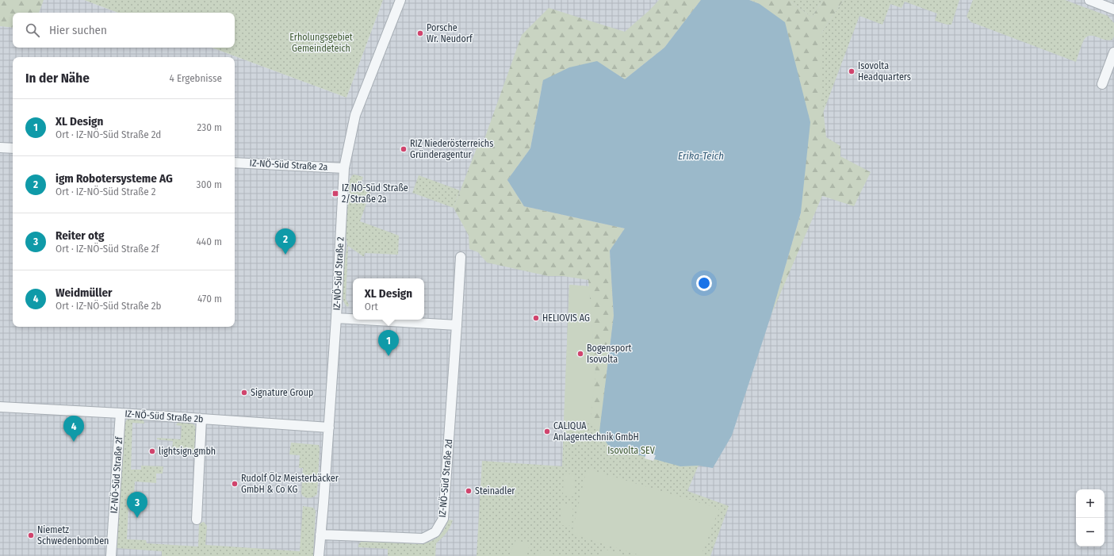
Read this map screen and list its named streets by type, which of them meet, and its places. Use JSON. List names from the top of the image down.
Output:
{
  "streets": {
    "street": [
      "IZ-NÖ-Süd Straße 2a",
      "IZ-NÖ-Süd Straße 2",
      "IZ-NÖ-Süd Straße 2b",
      "IZ-NÖ-Süd Straße 2f",
      "IZ-NÖ-Süd Straße 2d"
    ]
  },
  "crossings": [
    ["IZ-NÖ-Süd Straße 2a", "IZ-NÖ-Süd Straße 2"],
    ["IZ-NÖ-Süd Straße 2", "IZ-NÖ-Süd Straße 2b"],
    ["IZ-NÖ-Süd Straße 2", "IZ-NÖ-Süd Straße 2d"],
    ["IZ-NÖ-Süd Straße 2b", "IZ-NÖ-Süd Straße 2f"]
  ],
  "water": ["Erika-Teich"],
  "parks": ["Erholungsgebiet Gemeindeteich", "Isovolta SEV"],
  "places": {
    "other": [
      "Porsche Wr. Neudorf",
      "Isovolta Headquarters",
      "RIZ Niederösterreichs Gründeragentur",
      "HELIOVIS AG",
      "Bogensport Isovolta",
      "Signature Group",
      "CALIQUA Anlagentechnik GmbH",
      "lightsign.gmbh",
      "Rudolf Ölz Meisterbäcker GmbH & Co KG",
      "Steinadler",
      "Niemetz Schwedenbomben"
    ],
    "transit": ["IZ NÖ-Süd Straße 2/Straße 2a"]
  },
  "page": {
    "search": "Hier suchen",
    "heading": ["In der Nähe", "4 Ergebnisse"],
    "list": [
      {
        "mark": "1",
        "name": "XL Design",
        "note": "Ort · IZ-NÖ-Süd Straße 2d",
        "value": "230 m"
      },
      {
        "mark": "2",
        "name": "igm Robotersysteme AG",
        "note": "Ort · IZ-NÖ-Süd Straße 2",
        "value": "300 m"
      },
      {
        "mark": "3",
        "name": "Reiter otg",
        "note": "Ort · IZ-NÖ-Süd Straße 2f",
        "value": "440 m"
      },
      {
        "mark": "4",
        "name": "Weidmüller",
        "note": "Ort · IZ-NÖ-Süd Straße 2b",
        "value": "470 m"
      }
    ],
    "pins": [
      "2",
      "1",
      "4",
      "3"
    ],
    "popup": ["XL Design", "Ort"],
    "map_buttons": ["+", "−"]
  }
}
